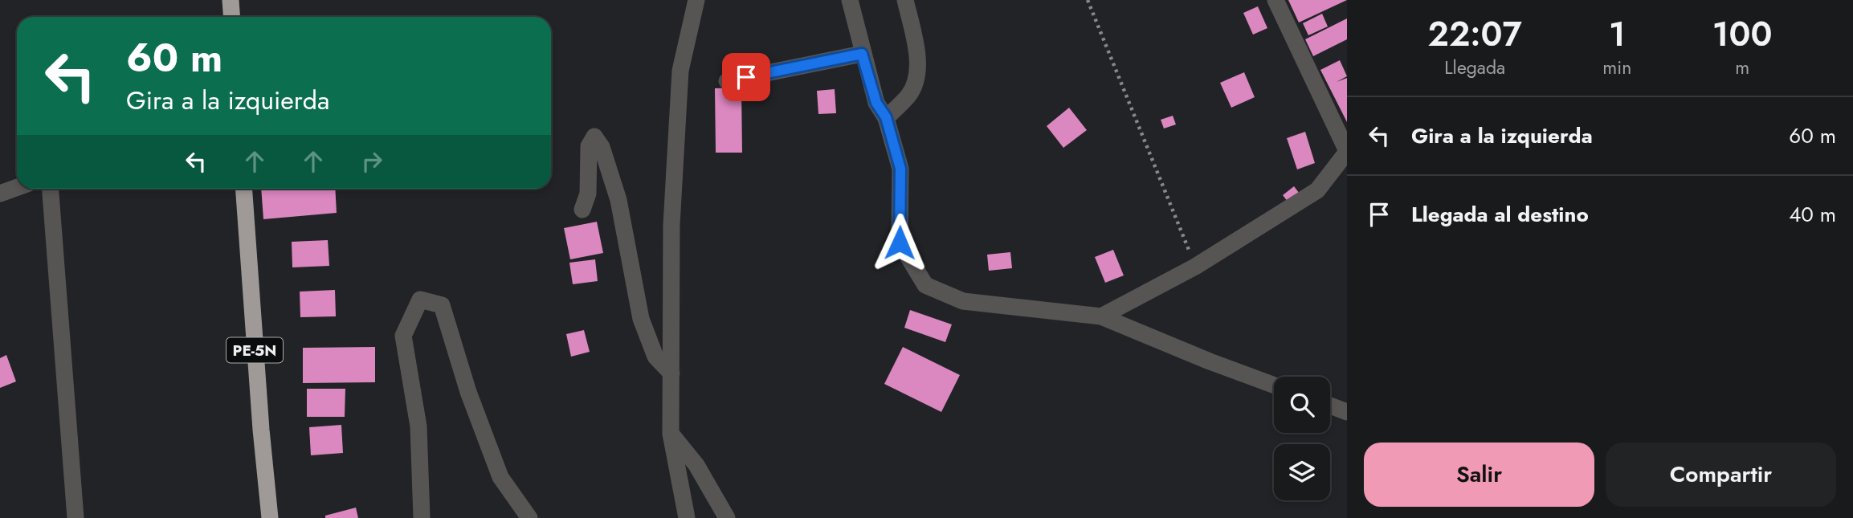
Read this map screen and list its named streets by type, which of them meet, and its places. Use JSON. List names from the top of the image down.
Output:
{
  "streets": {
    "highway": ["PE-5N"]
  },
  "page": {
    "eta": [
      "22:07",
      "Llegada",
      "1",
      "min",
      "100",
      "m"
    ],
    "turn": ["60 m", "Gira a la izquierda"],
    "list": [
      {
        "name": "Gira a la izquierda",
        "value": "60 m"
      },
      {
        "name": "Llegada al destino",
        "value": "40 m"
      }
    ],
    "buttons": ["Salir", "Compartir"]
  }
}
